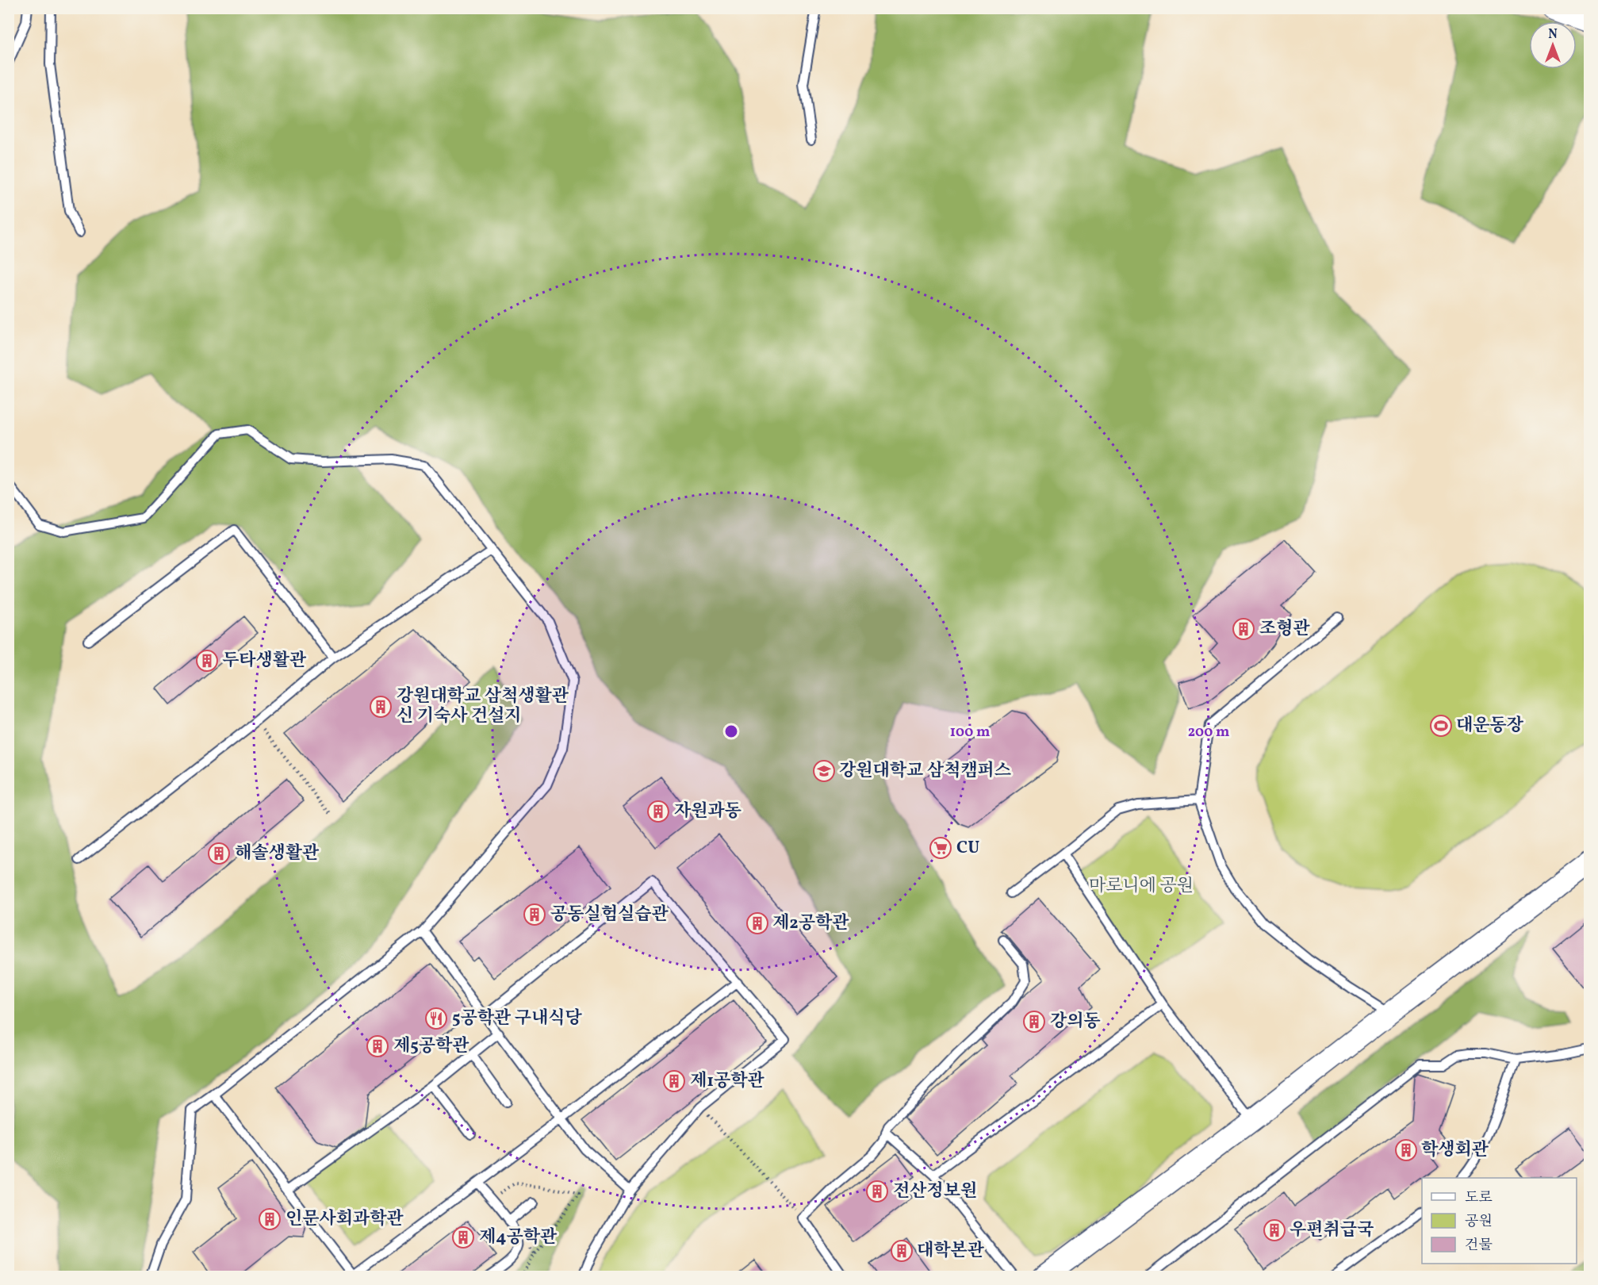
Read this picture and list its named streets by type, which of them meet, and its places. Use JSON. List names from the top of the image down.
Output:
{
  "parks": ["마로니에 공원"],
  "places": {
    "building": [
      "조형관",
      "두타생활관",
      "강원대학교 삼척생활관 신 기숙사 건설지",
      "자원과동",
      "해솔생활관",
      "공동실험실습관",
      "제2공학관",
      "강의동",
      "제5공학관",
      "제1공학관",
      "학생회관",
      "전산정보원",
      "인문사회과학관",
      "우편취급국",
      "제4공학관",
      "대학본관"
    ],
    "sports": ["대운동장"],
    "school or university": ["강원대학교 삼척캠퍼스"],
    "supermarket": ["CU"],
    "restaurant": ["5공학관 구내식당"]
  },
  "legend": ["도로", "공원", "건물"],
  "north": "top",
  "rings": ["100 m", "200 m"]
}
